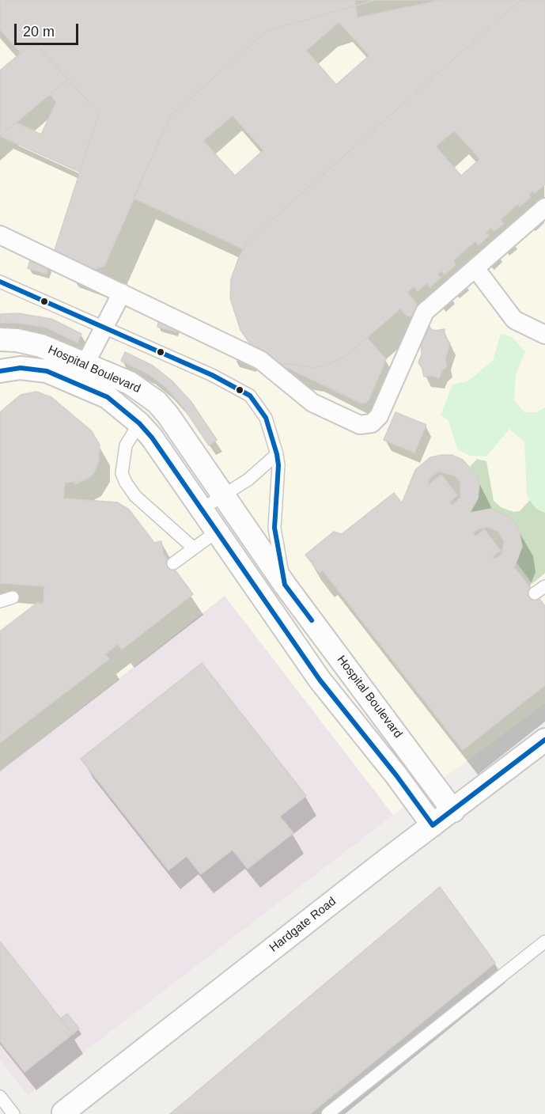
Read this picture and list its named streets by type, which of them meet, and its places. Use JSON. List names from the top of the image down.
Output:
{
  "streets": {
    "street": ["Hospital Boulevard", "Hardgate Road"]
  },
  "crossings": [
    ["Hospital Boulevard", "Hardgate Road"]
  ],
  "scale_bar": "20 m"
}
